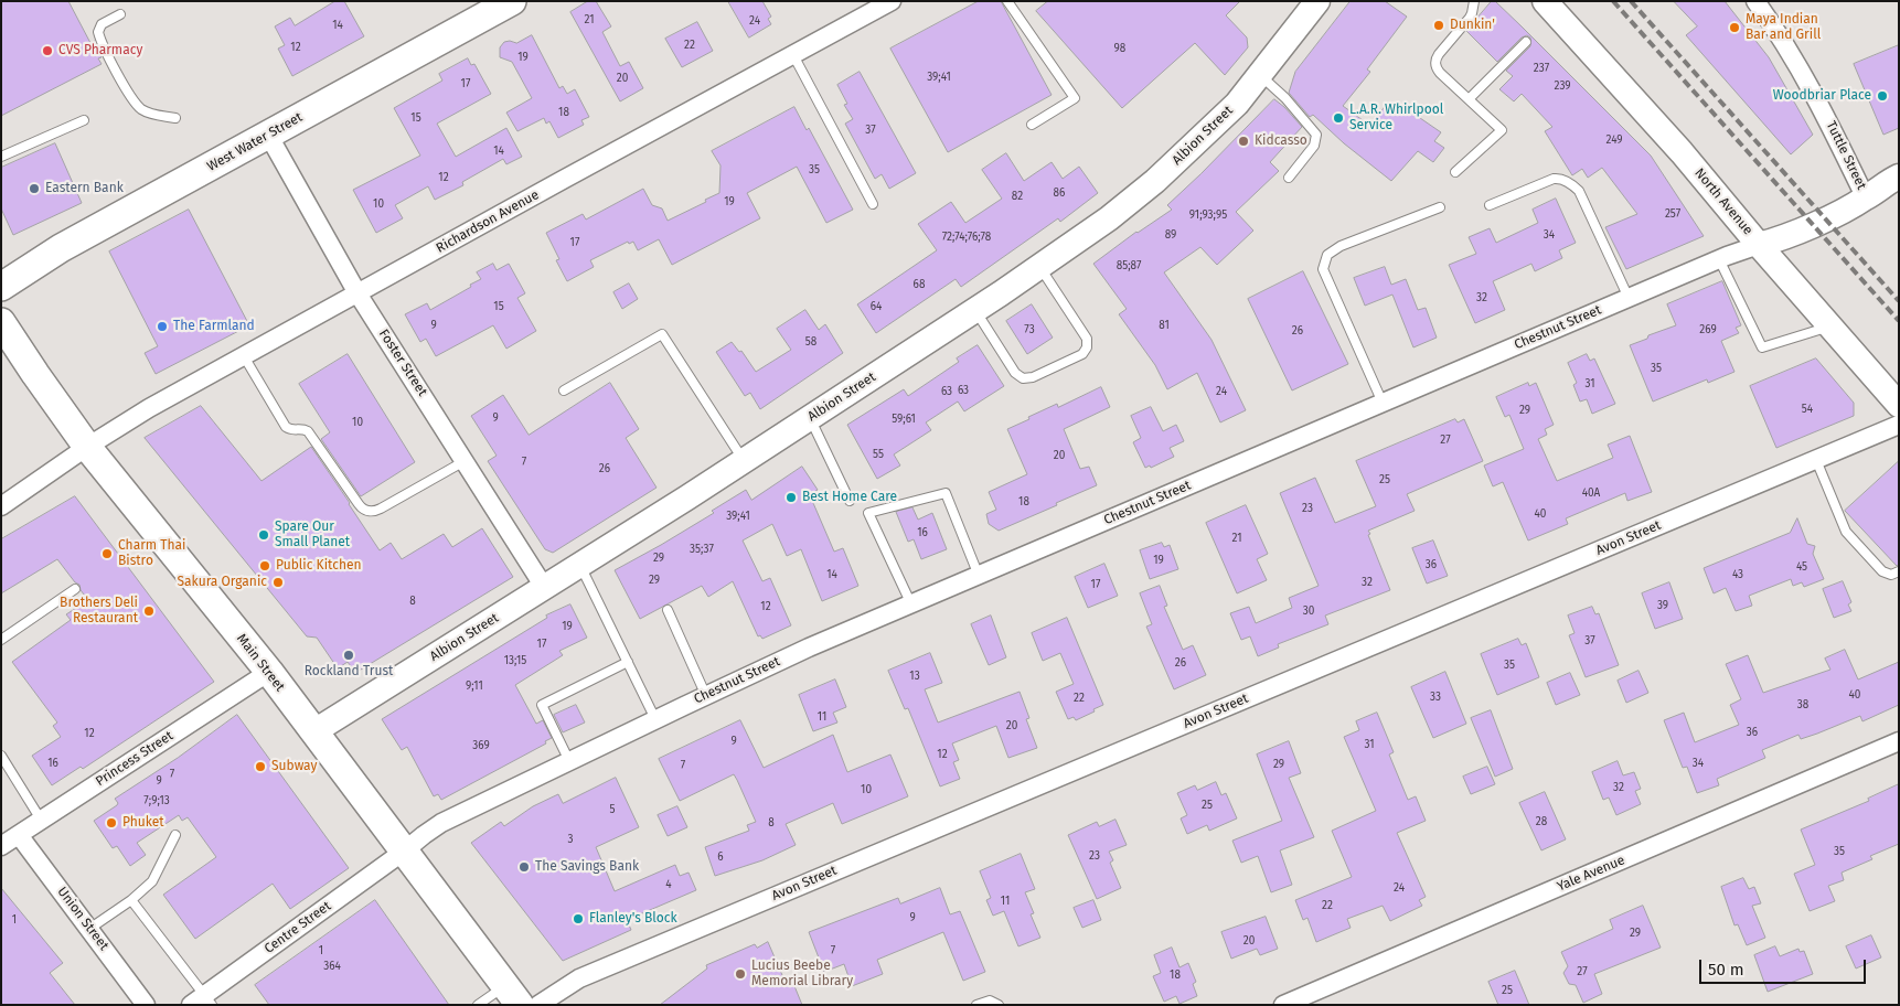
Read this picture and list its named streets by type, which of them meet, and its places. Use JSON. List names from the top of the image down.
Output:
{
  "streets": {
    "main road": ["West Water Street", "Main Street"],
    "street": [
      "Albion Street",
      "Tuttle Street",
      "North Avenue",
      "Richardson Avenue",
      "Chestnut Street",
      "Foster Street",
      "Avon Street",
      "Princess Street",
      "Yale Avenue",
      "Union Street",
      "Centre Street"
    ]
  },
  "crossings": [
    ["Albion Street", "Foster Street"],
    ["Albion Street", "Main Street"],
    ["West Water Street", "Foster Street"],
    ["Tuttle Street", "Chestnut Street"],
    ["North Avenue", "Chestnut Street"],
    ["Richardson Avenue", "Foster Street"],
    ["Richardson Avenue", "Main Street"],
    ["Chestnut Street", "Main Street"],
    ["Chestnut Street", "Centre Street"],
    ["Main Street", "Princess Street"],
    ["Main Street", "Centre Street"],
    ["Princess Street", "Union Street"]
  ],
  "places": [
    "Dunkin'",
    "Maya Indian Bar and Grill",
    "CVS Pharmacy",
    "Woodbriar Place",
    "L.A.R. Whirlpool Service",
    "Kidcasso",
    "Eastern Bank",
    "The Farmland",
    "Best Home Care",
    "Spare Our Small Planet",
    "Charm Thai Bistro",
    "Public Kitchen",
    "Sakura Organic",
    "Brothers Deli Restaurant",
    "Rockland Trust",
    "Subway",
    "Phuket",
    "The Savings Bank",
    "Flanley's Block",
    "Lucius Beebe Memorial Library"
  ],
  "house_numbers": [
    "21",
    "24",
    "14",
    "22",
    "12",
    "98",
    "19",
    "237",
    "39;41",
    "20",
    "17",
    "239",
    "18",
    "15",
    "37",
    "249",
    "14",
    "35",
    "12",
    "86",
    "82",
    "19",
    "10",
    "257",
    "91;93;95",
    "89",
    "34",
    "72;74;76;78",
    "17",
    "85;87",
    "68",
    "32",
    "15",
    "64",
    "9",
    "81",
    "73",
    "269",
    "26",
    "58",
    "35",
    "31",
    "63",
    "63",
    "24",
    "54",
    "29",
    "9",
    "59;61",
    "10",
    "27",
    "55",
    "20",
    "7",
    "26",
    "25",
    "40A",
    "18",
    "23",
    "40",
    "39;41",
    "16",
    "21",
    "35;37",
    "29",
    "19",
    "36",
    "45",
    "14",
    "43",
    "29",
    "32",
    "17",
    "8",
    "39",
    "12",
    "30",
    "19",
    "37",
    "17",
    "13;15",
    "26",
    "35",
    "13",
    "9;11",
    "40",
    "33",
    "22",
    "38",
    "11",
    "20",
    "36",
    "12",
    "9",
    "31",
    "369",
    "12",
    "16",
    "34",
    "29",
    "7",
    "7",
    "9",
    "32",
    "10",
    "7;9;13",
    "25",
    "5",
    "28",
    "8",
    "3",
    "35",
    "23",
    "6",
    "4",
    "24",
    "11",
    "22",
    "9",
    "1",
    "29",
    "20",
    "1",
    "7",
    "364",
    "27",
    "18",
    "25"
  ],
  "scale_bar": "50 m"
}
